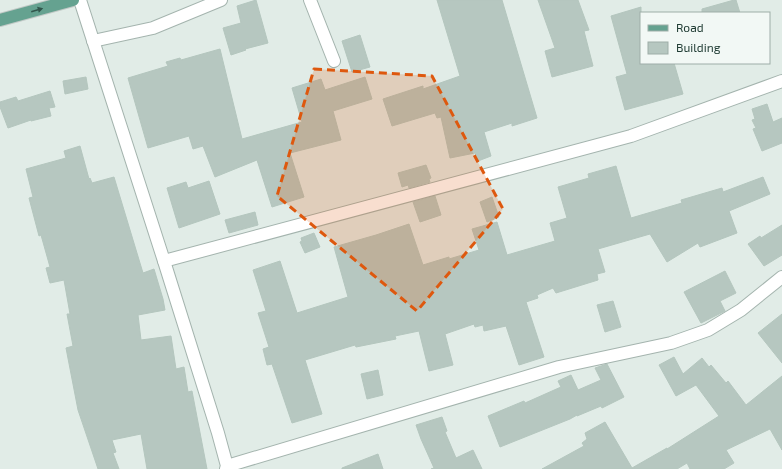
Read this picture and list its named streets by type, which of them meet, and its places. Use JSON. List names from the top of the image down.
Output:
{
  "legend": ["Road", "Building"]
}
